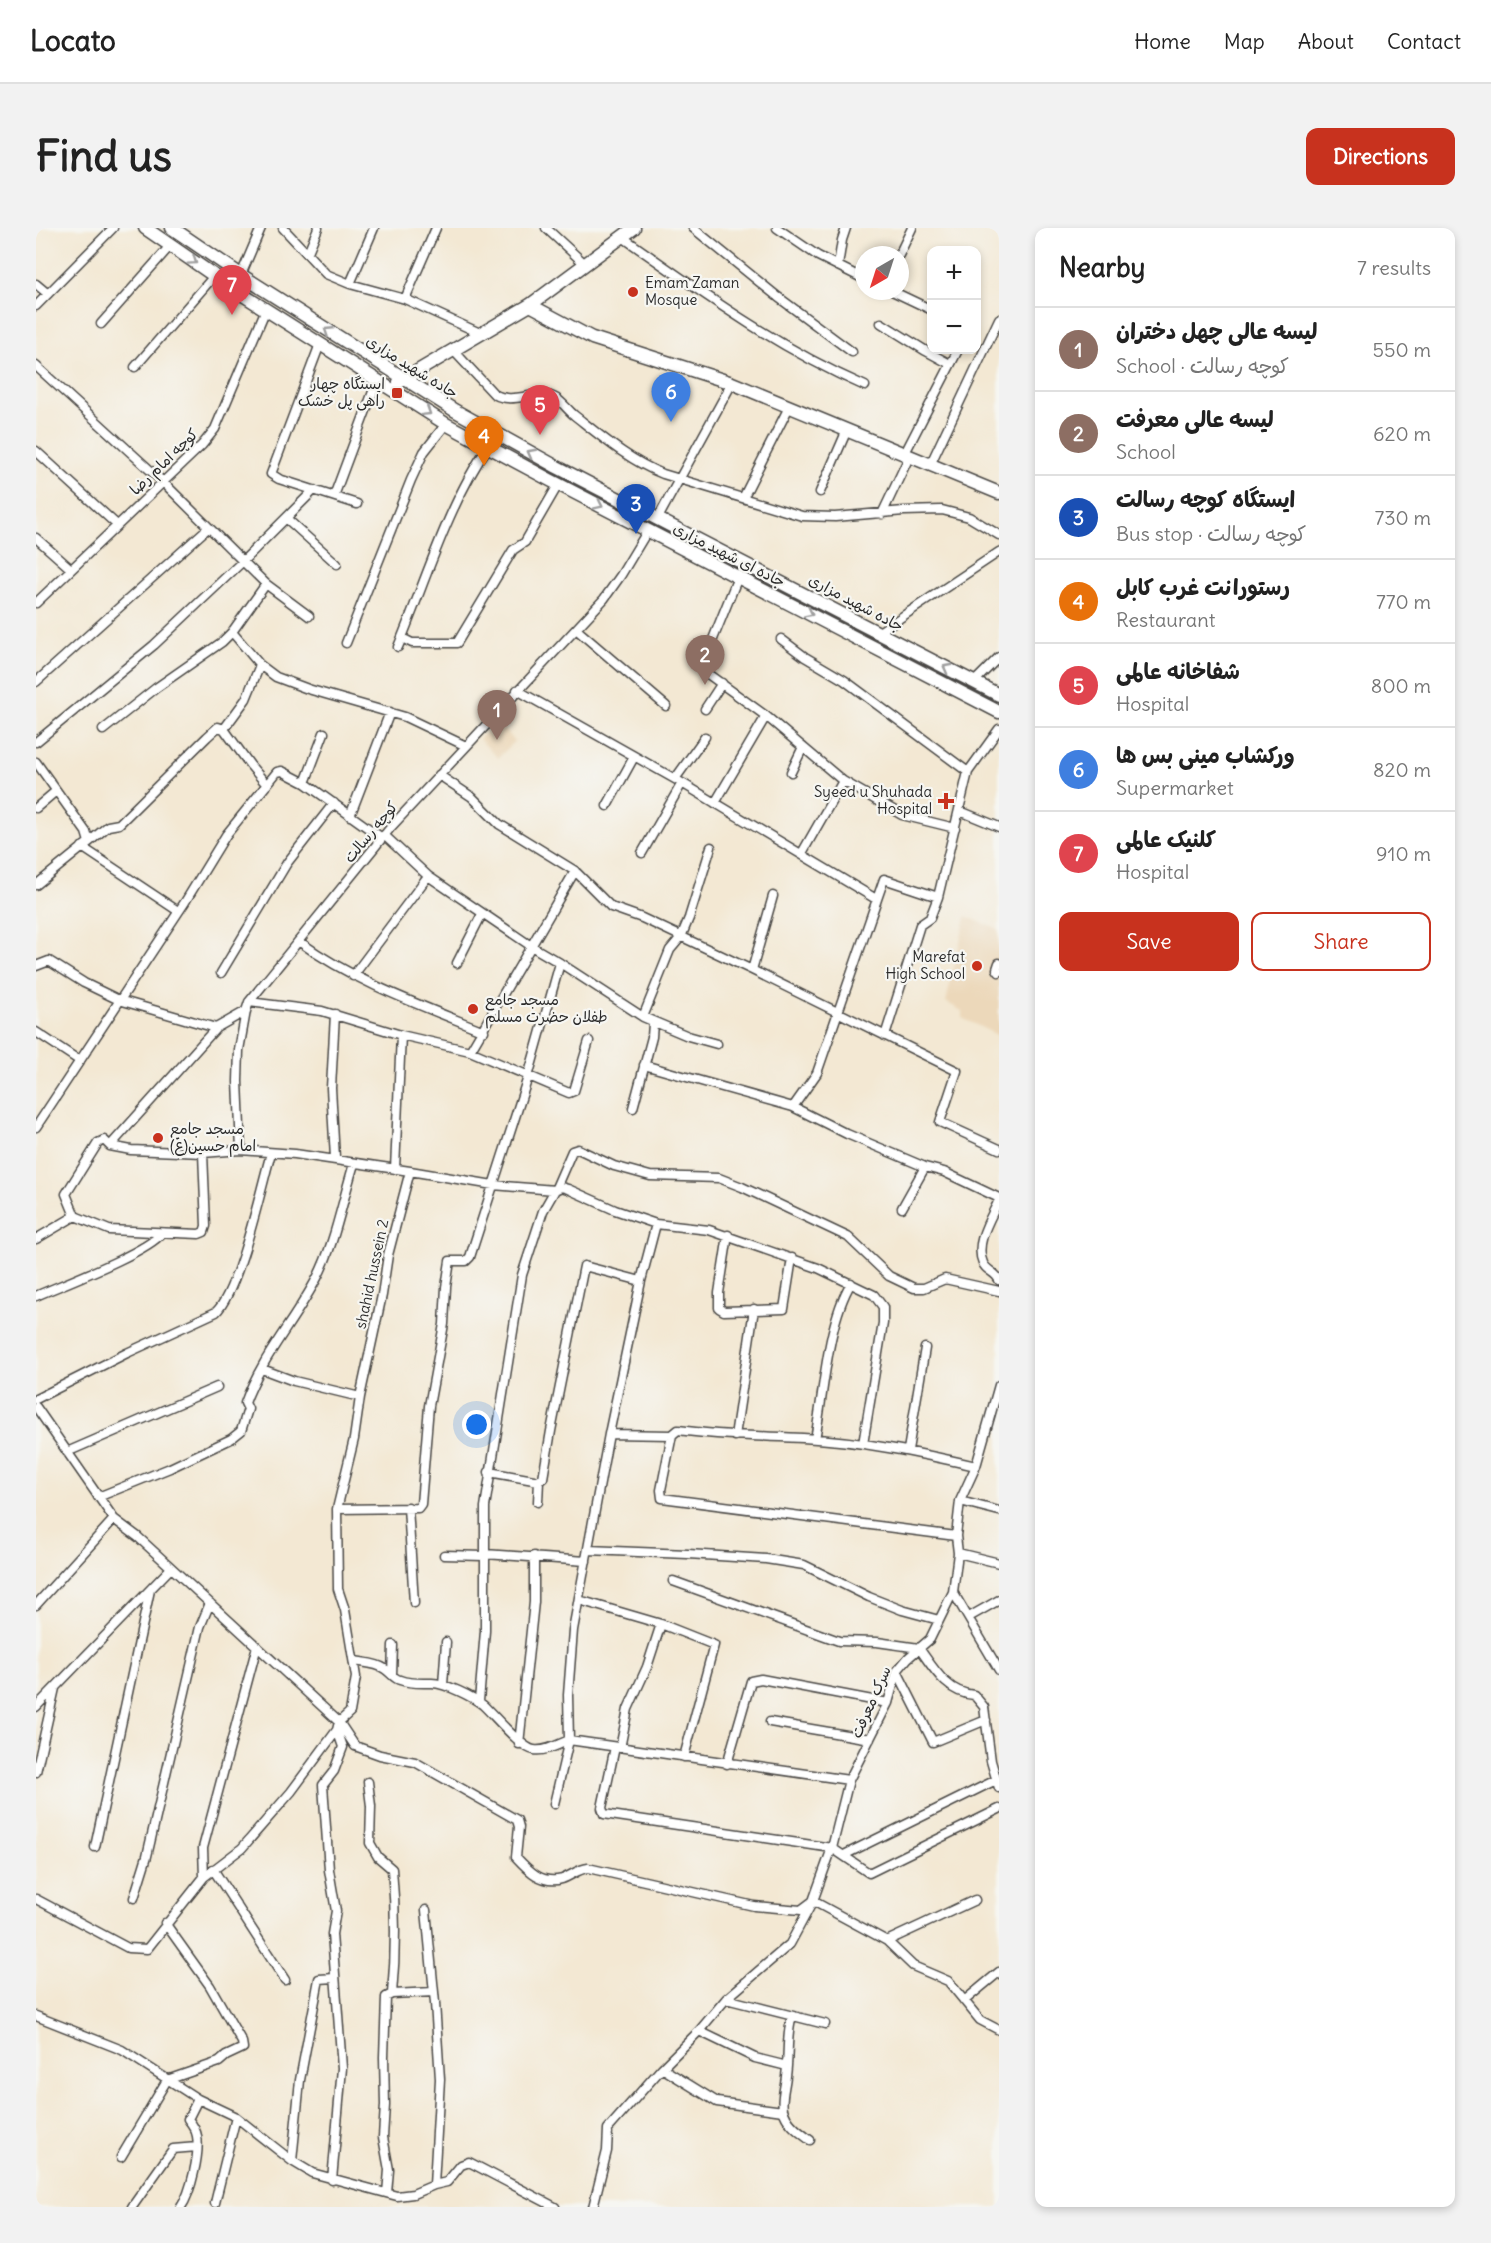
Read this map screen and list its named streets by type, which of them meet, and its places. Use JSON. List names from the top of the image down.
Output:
{
  "streets": {
    "main road": ["جاده شهید مزاری", "جاده ای شهید مزاری"],
    "street": [
      "کوچه امام رضا",
      "کوچه رسالت",
      "shahid hussein 2",
      "سرک معرفت"
    ]
  },
  "crossings": [
    ["کوچه امام رضا", "جاده ای شهید مزاری"],
    ["جاده ای شهید مزاری", "کوچه رسالت"]
  ],
  "one_way": ["جاده شهید مزاری", "جاده ای شهید مزاری"],
  "places": {
    "other": [
      "Emam Zaman Mosque",
      "Marefat High School",
      "مسجد جامع طفلان حضرت مسلم",
      "مسجد جامع امام حسین(ع)"
    ],
    "transit": ["ایستگاه چهار راهی پل خشک"],
    "health": ["Syeed u Shuhada Hospital"]
  },
  "north": "bottom left",
  "page": {
    "header": "Locato",
    "nav": [
      "Home",
      "Map",
      "About",
      "Contact"
    ],
    "buttons": [
      "Directions",
      ["Save", "Share"]
    ],
    "title": "Find us",
    "heading": ["Nearby", "7 results"],
    "map_buttons": ["+", "−"],
    "pins": [
      "7",
      "6",
      "5",
      "4",
      "3",
      "2",
      "1"
    ],
    "list": [
      {
        "mark": "1",
        "name": "لیسه عالی چهل دختران",
        "note": "School · کوچه رسالت",
        "value": "550 m"
      },
      {
        "mark": "2",
        "name": "لیسه عالی معرفت",
        "note": "School",
        "value": "620 m"
      },
      {
        "mark": "3",
        "name": "ایستگاه کوچه رسالت",
        "note": "Bus stop · کوچه رسالت",
        "value": "730 m"
      },
      {
        "mark": "4",
        "name": "رستورانت غرب کابل",
        "note": "Restaurant",
        "value": "770 m"
      },
      {
        "mark": "5",
        "name": "شفاخانه عالمی",
        "note": "Hospital",
        "value": "800 m"
      },
      {
        "mark": "6",
        "name": "ورکشاب مینی بس ها",
        "note": "Supermarket",
        "value": "820 m"
      },
      {
        "mark": "7",
        "name": "کلنیک عالمی",
        "note": "Hospital",
        "value": "910 m"
      }
    ]
  }
}
